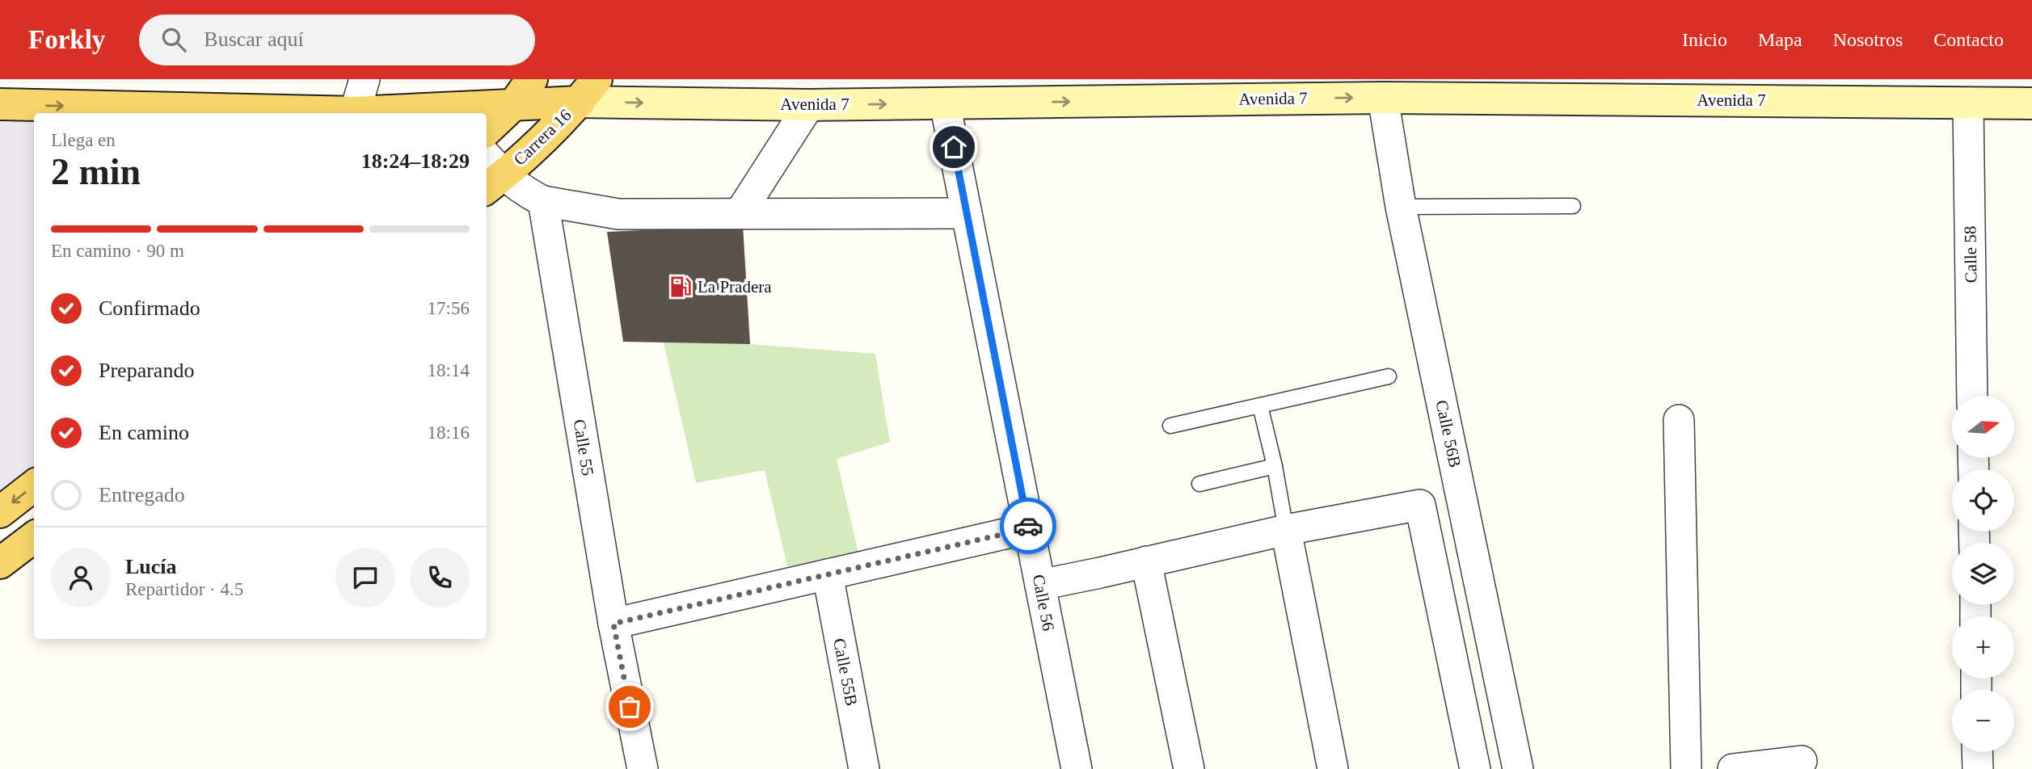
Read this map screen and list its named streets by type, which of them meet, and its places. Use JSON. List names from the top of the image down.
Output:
{
  "streets": {
    "main road": ["Avenida 7", "Carrera 16"],
    "street": [
      "Calle 58",
      "Calle 56B",
      "Calle 55",
      "Calle 56",
      "Calle 55B"
    ]
  },
  "crossings": [
    ["Avenida 7", "Carrera 16"],
    ["Avenida 7", "Calle 58"],
    ["Avenida 7", "Calle 56B"],
    ["Avenida 7", "Calle 56"]
  ],
  "one_way": ["Avenida 7"],
  "places": {
    "fuel station": ["La Pradera"]
  },
  "north": "right",
  "page": {
    "header": "Forkly",
    "search": "Buscar aquí",
    "nav": [
      "Inicio",
      "Mapa",
      "Nosotros",
      "Contacto"
    ],
    "heading": ["2 min", "Llega en", "18:24–18:29"],
    "panel": ["Lucía", "Repartidor · 4.5"],
    "bar": "En camino · 90 m",
    "list": [
      ["Confirmado", "17:56"],
      ["Preparando", "18:14"],
      ["En camino", "18:16"],
      "Entregado"
    ],
    "map_buttons": ["+", "−"]
  }
}
